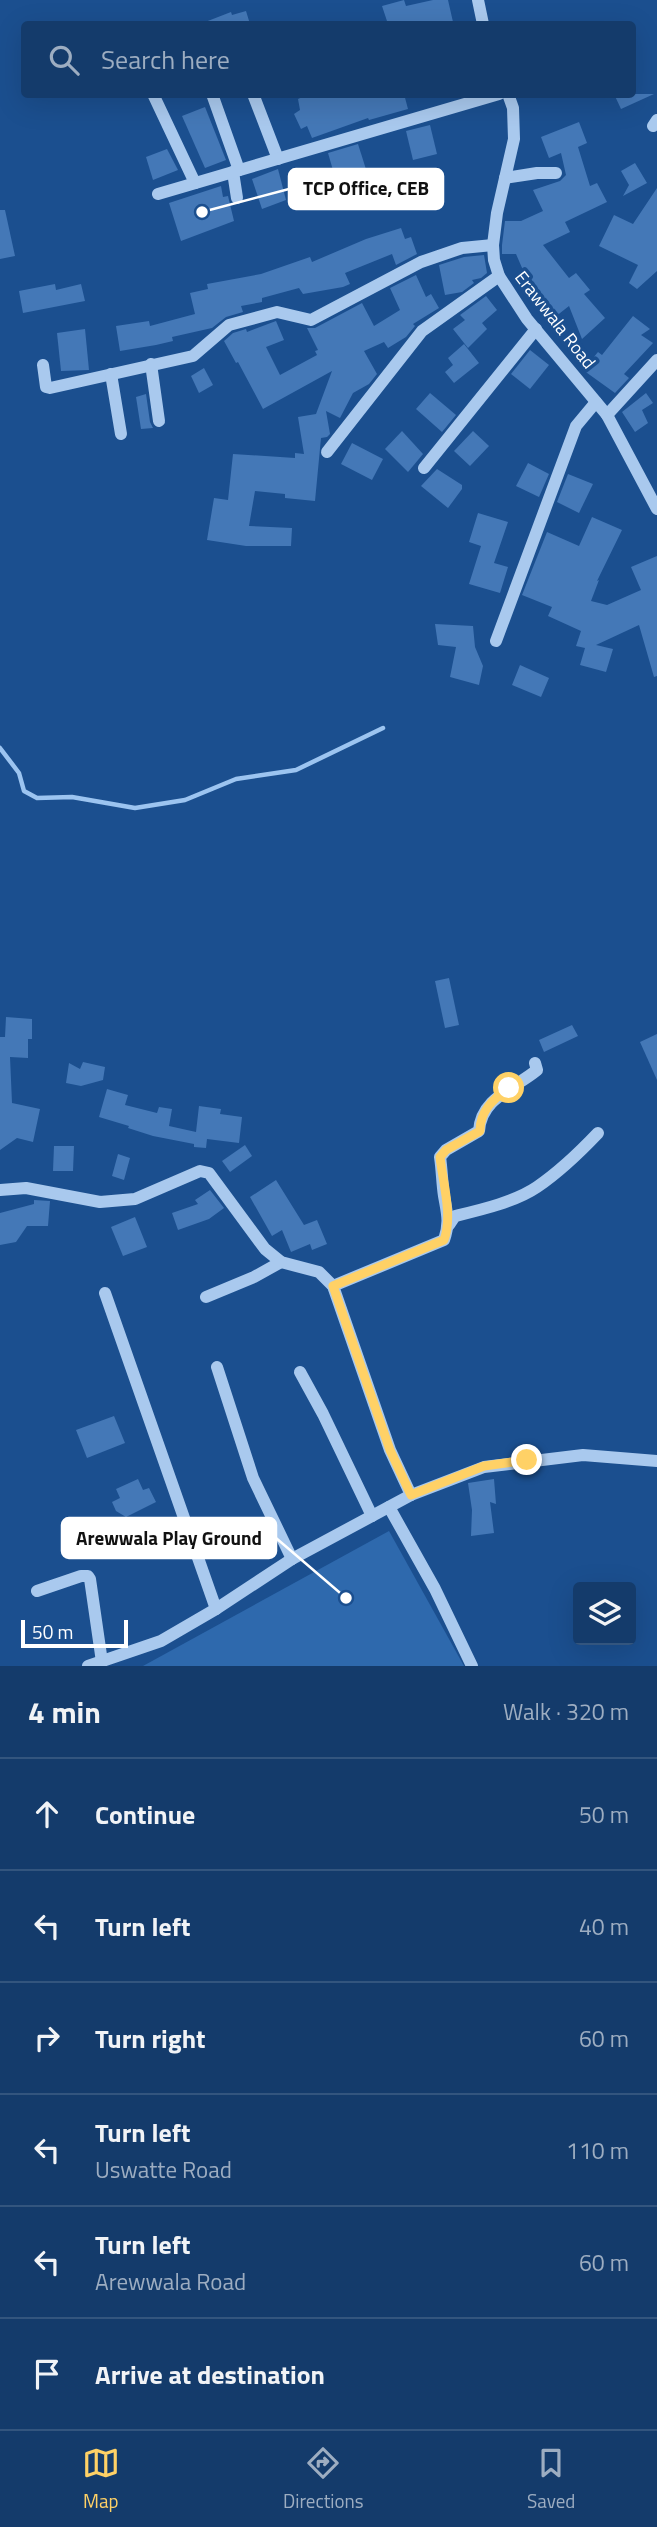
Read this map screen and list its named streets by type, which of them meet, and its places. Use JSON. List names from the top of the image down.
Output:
{
  "streets": {
    "street": ["Erawwala Road"]
  },
  "places": ["TCP Office, CEB", "Arewwala Play Ground"],
  "scale_bar": "50 m",
  "page": {
    "search": "Search here",
    "scale": "50 m",
    "heading": ["4 min", "Walk · 320 m"],
    "list": [
      ["Continue", "50 m"],
      ["Turn left", "40 m"],
      ["Turn right", "60 m"],
      ["Turn left", "Uswatte Road", "110 m"],
      ["Turn left", "Arewwala Road", "60 m"],
      "Arrive at destination"
    ],
    "nav": ["Map", "Directions", "Saved"]
  }
}
